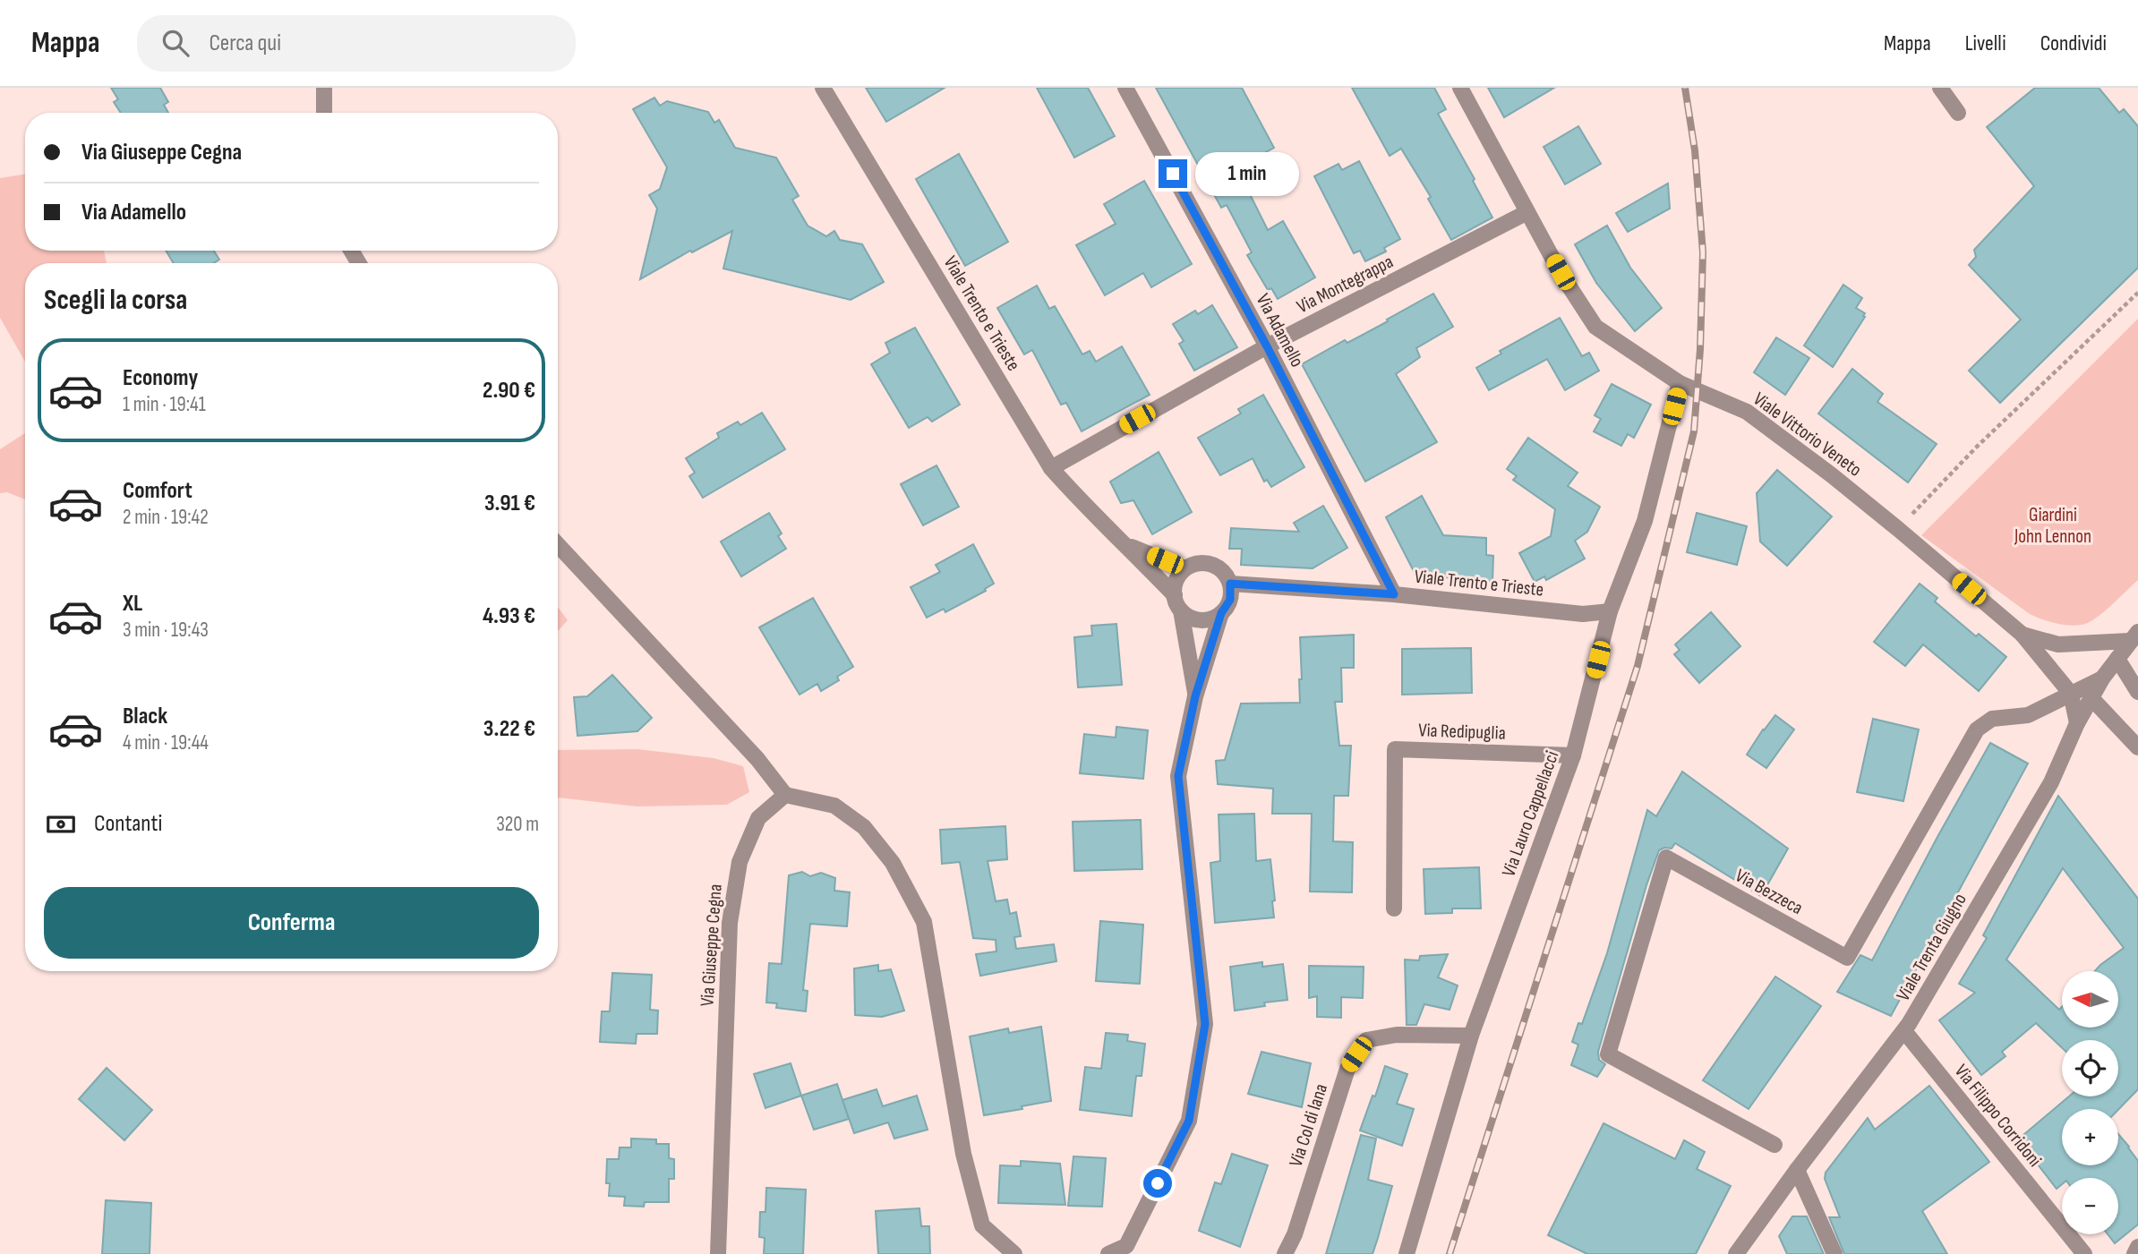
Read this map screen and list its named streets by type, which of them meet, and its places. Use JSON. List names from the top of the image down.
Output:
{
  "streets": {
    "street": [
      "Via Montegrappa",
      "Viale Trento e Trieste",
      "Via Adamello",
      "Viale Vittorio Veneto",
      "Via Redipuglia",
      "Via Lauro Cappellacci",
      "Via Bezzeca",
      "Via Giuseppe Cegna",
      "Viale Trenta Giugno",
      "Via Filippo Corridoni",
      "Via Col di lana"
    ]
  },
  "crossings": [
    ["Via Montegrappa", "Viale Trento e Trieste"],
    ["Via Montegrappa", "Via Adamello"],
    ["Via Montegrappa", "Viale Vittorio Veneto"],
    ["Viale Trento e Trieste", "Via Adamello"],
    ["Viale Trento e Trieste", "Via Lauro Cappellacci"],
    ["Viale Vittorio Veneto", "Via Lauro Cappellacci"],
    ["Viale Vittorio Veneto", "Via Bezzeca"],
    ["Viale Vittorio Veneto", "Viale Trenta Giugno"],
    ["Via Redipuglia", "Via Lauro Cappellacci"],
    ["Via Lauro Cappellacci", "Via Col di lana"],
    ["Via Bezzeca", "Viale Trenta Giugno"],
    ["Viale Trenta Giugno", "Via Filippo Corridoni"]
  ],
  "parks": ["Giardini John Lennon"],
  "north": "left",
  "page": {
    "header": "Mappa",
    "search": "Cerca qui",
    "nav": ["Mappa", "Livelli", "Condividi"],
    "banner": ["Via Giuseppe Cegna", "Via Adamello"],
    "bubble": "1 min",
    "heading": "Scegli la corsa",
    "list": [
      {
        "name": "Economy",
        "note": "1 min · 19:41",
        "value": "2.90 €"
      },
      {
        "name": "Comfort",
        "note": "2 min · 19:42",
        "value": "3.91 €"
      },
      {
        "name": "XL",
        "note": "3 min · 19:43",
        "value": "4.93 €"
      },
      {
        "name": "Black",
        "note": "4 min · 19:44",
        "value": "3.22 €"
      }
    ],
    "pay": ["Contanti", "320 m"],
    "buttons": "Conferma",
    "map_buttons": ["+", "−"]
  }
}
